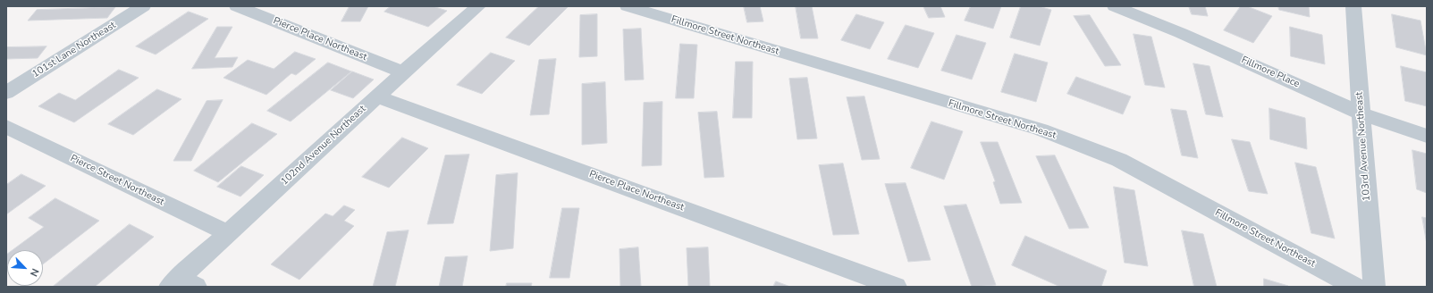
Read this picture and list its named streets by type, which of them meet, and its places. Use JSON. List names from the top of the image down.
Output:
{
  "streets": {
    "street": [
      "Fillmore Street Northeast",
      "Pierce Place Northeast",
      "101st Lane Northeast",
      "Fillmore Place",
      "102nd Avenue Northeast",
      "103rd Avenue Northeast",
      "Pierce Street Northeast"
    ]
  },
  "crossings": [
    ["Pierce Place Northeast", "102nd Avenue Northeast"],
    ["Fillmore Place", "103rd Avenue Northeast"],
    ["102nd Avenue Northeast", "Pierce Street Northeast"]
  ],
  "north": "bottom right"
}
